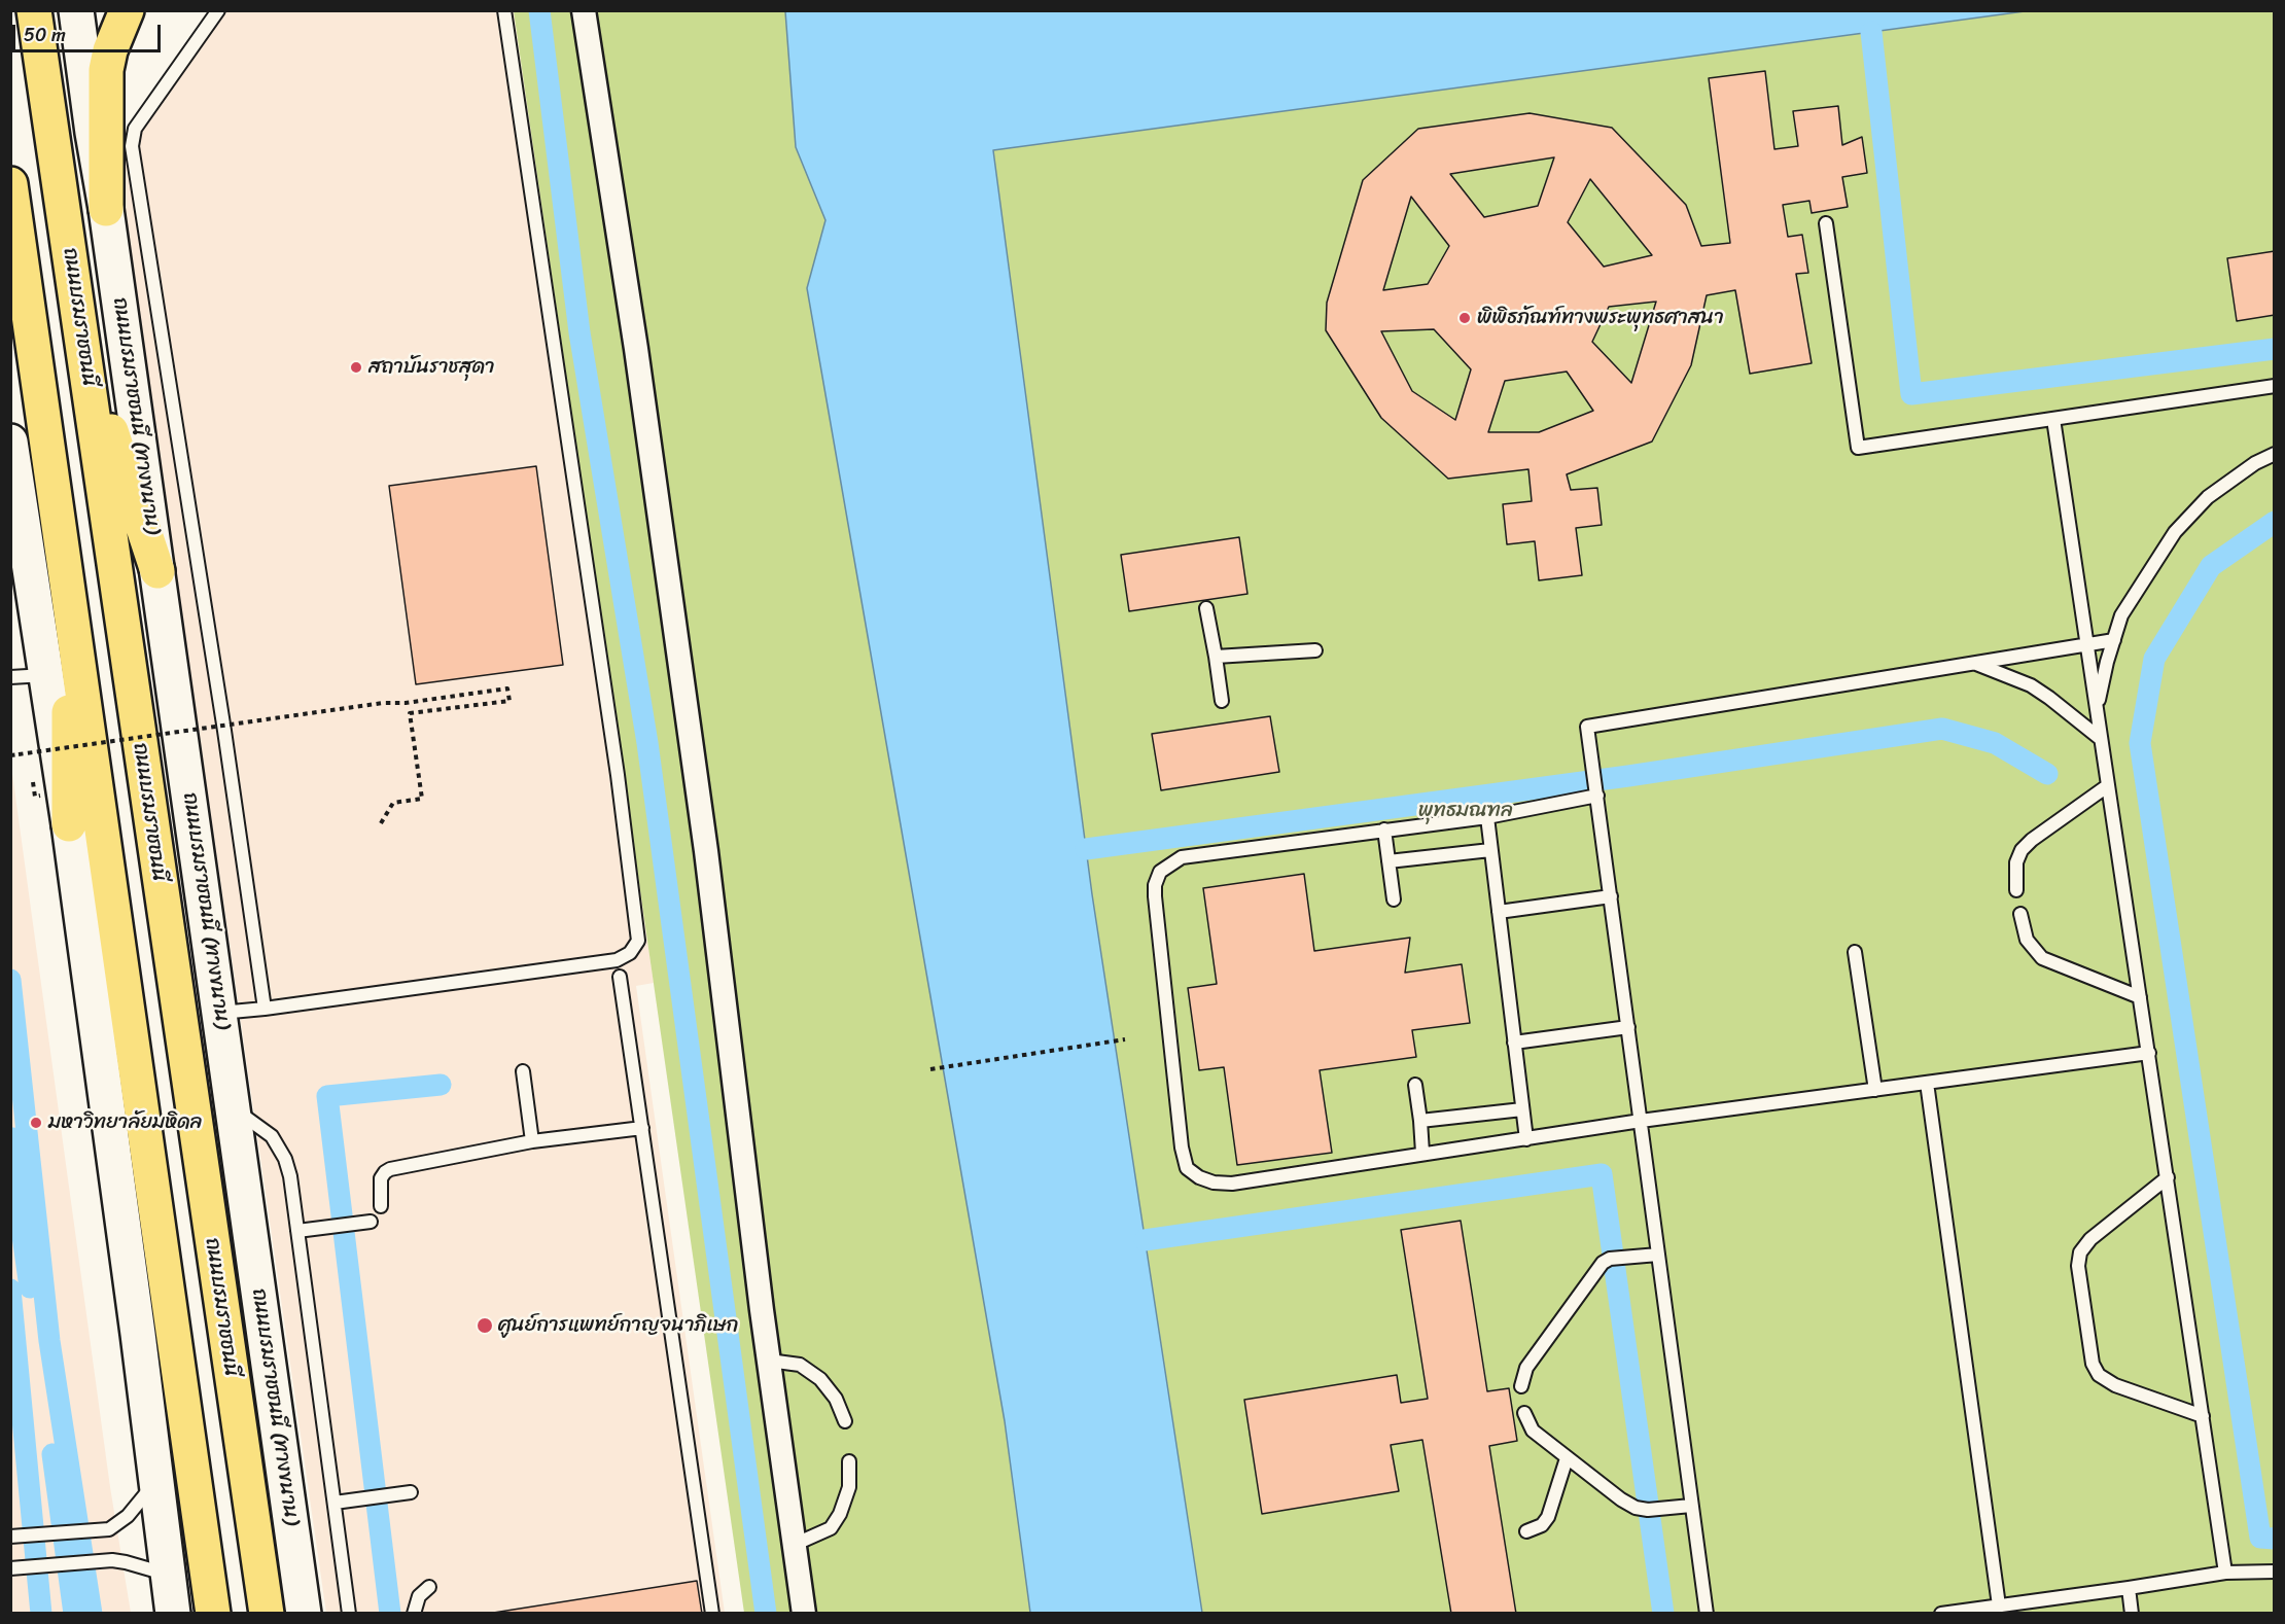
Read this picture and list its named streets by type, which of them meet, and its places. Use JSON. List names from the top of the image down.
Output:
{
  "streets": {
    "main road": ["ถนนบรมราชชนนี", "ถนนบรมราชชนนี (ทางขนาน)"]
  },
  "parks": ["พุทธมณฑล"],
  "places": [
    "พิพิธภัณฑ์ทางพระพุทธศาสนา",
    "สถาบันราชสุดา",
    "มหาวิทยาลัยมหิดล",
    "ศูนย์การแพทย์กาญจนาภิเษก"
  ],
  "scale_bar": "50 m"
}
